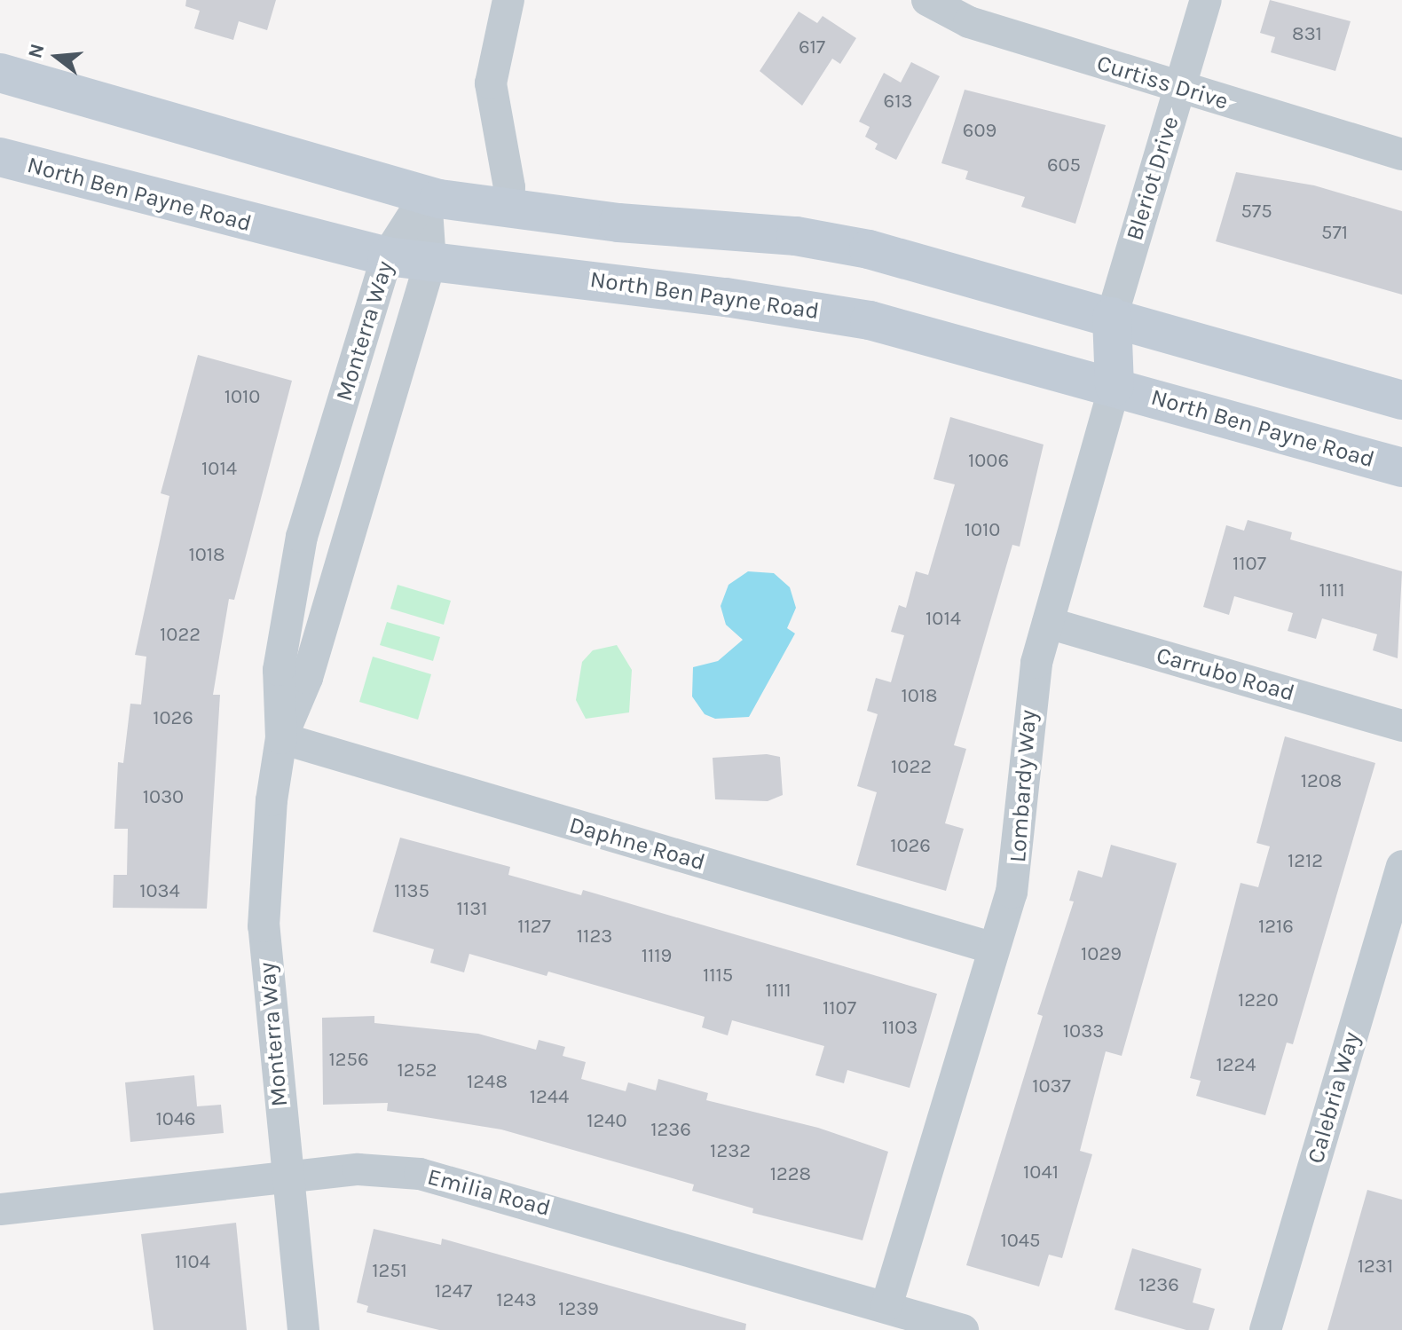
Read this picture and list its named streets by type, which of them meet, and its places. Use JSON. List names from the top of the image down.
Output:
{
  "streets": {
    "street": [
      "Curtiss Drive",
      "Bleriot Drive",
      "North Ben Payne Road",
      "Monterra Way",
      "Carrubo Road",
      "Lombardy Way",
      "Daphne Road",
      "Calebria Way",
      "Emilia Road"
    ]
  },
  "crossings": [
    ["Curtiss Drive", "Bleriot Drive"],
    ["North Ben Payne Road", "Monterra Way"],
    ["North Ben Payne Road", "Lombardy Way"],
    ["Monterra Way", "Daphne Road"],
    ["Monterra Way", "Emilia Road"],
    ["Carrubo Road", "Lombardy Way"],
    ["Lombardy Way", "Daphne Road"],
    ["Lombardy Way", "Emilia Road"]
  ],
  "house_numbers": [
    "831",
    "617",
    "613",
    "609",
    "605",
    "575",
    "571",
    "1010",
    "1006",
    "1014",
    "1010",
    "1018",
    "1107",
    "1111",
    "1014",
    "1022",
    "1018",
    "1026",
    "1022",
    "1208",
    "1030",
    "1026",
    "1212",
    "1034",
    "1135",
    "1131",
    "1127",
    "1216",
    "1123",
    "1029",
    "1119",
    "1115",
    "1111",
    "1220",
    "1107",
    "1103",
    "1033",
    "1256",
    "1224",
    "1252",
    "1248",
    "1037",
    "1244",
    "1046",
    "1240",
    "1236",
    "1232",
    "1041",
    "1228",
    "1045",
    "1104",
    "1231",
    "1251",
    "1236",
    "1247",
    "1243",
    "1239"
  ],
  "north": "left"
}
